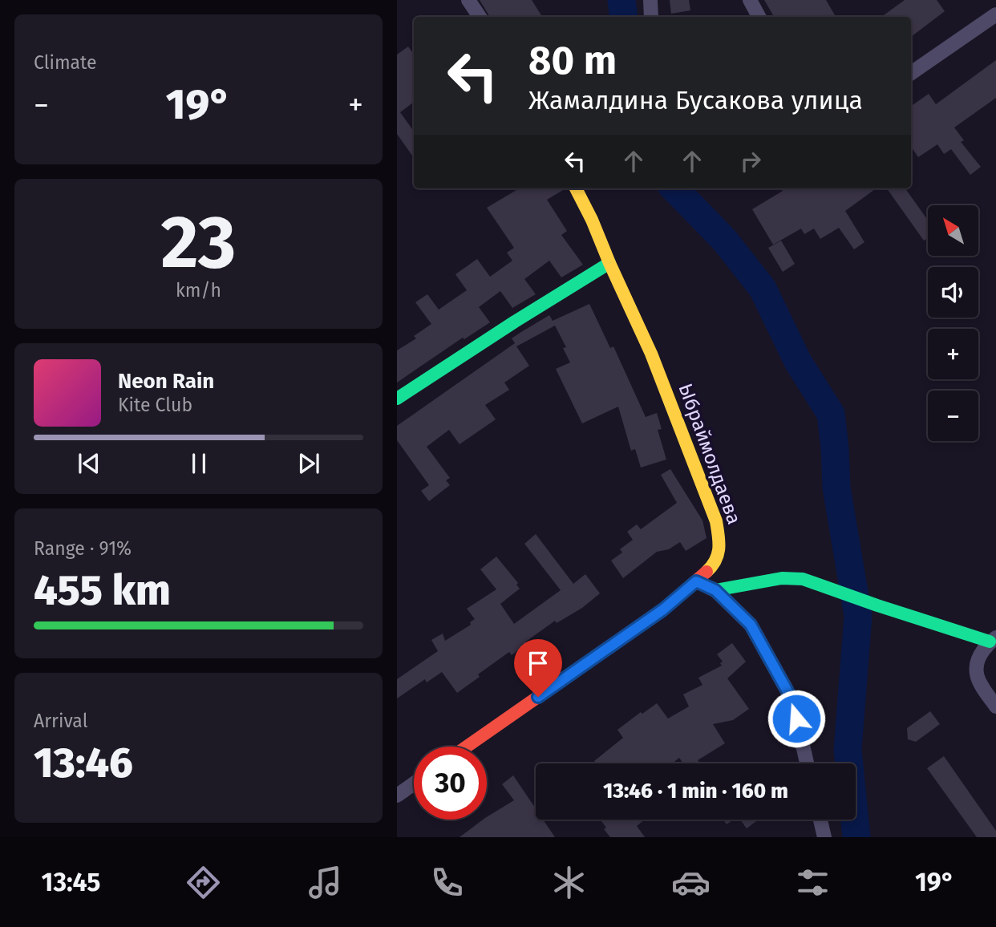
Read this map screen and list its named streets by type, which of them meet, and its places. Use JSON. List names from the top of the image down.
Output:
{
  "streets": {
    "street": ["Ыбраймолдаева"]
  },
  "north": "top left",
  "page": {
    "tile": [
      "Climate",
      ["23", "km/h"],
      ["Range · 91%", "455 km"],
      ["Arrival", "13:46"]
    ],
    "turn": ["80 m", "Жамалдина Бусакова улица"],
    "heat": ["−", "19°", "+"],
    "map_buttons": ["+", "−"],
    "song": ["Neon Rain", "Kite Club"],
    "limit": "30",
    "trip": "13:46 · 1 min · 160 m",
    "tabs": ["13:45", "19°"]
  }
}
